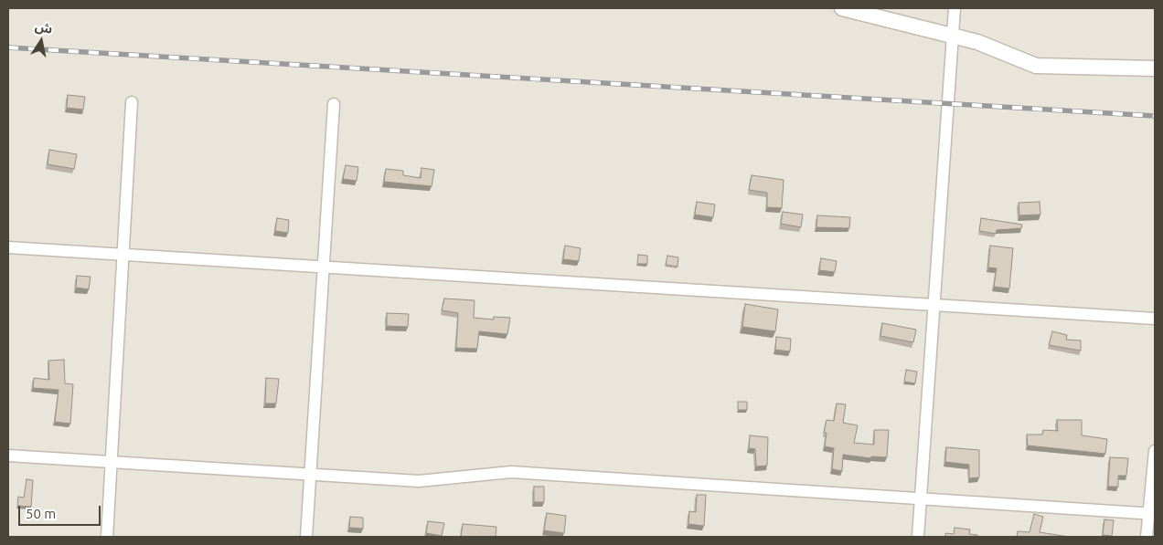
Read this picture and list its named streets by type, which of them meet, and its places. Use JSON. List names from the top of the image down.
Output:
{
  "scale_bar": "50 m",
  "north": "top"
}
